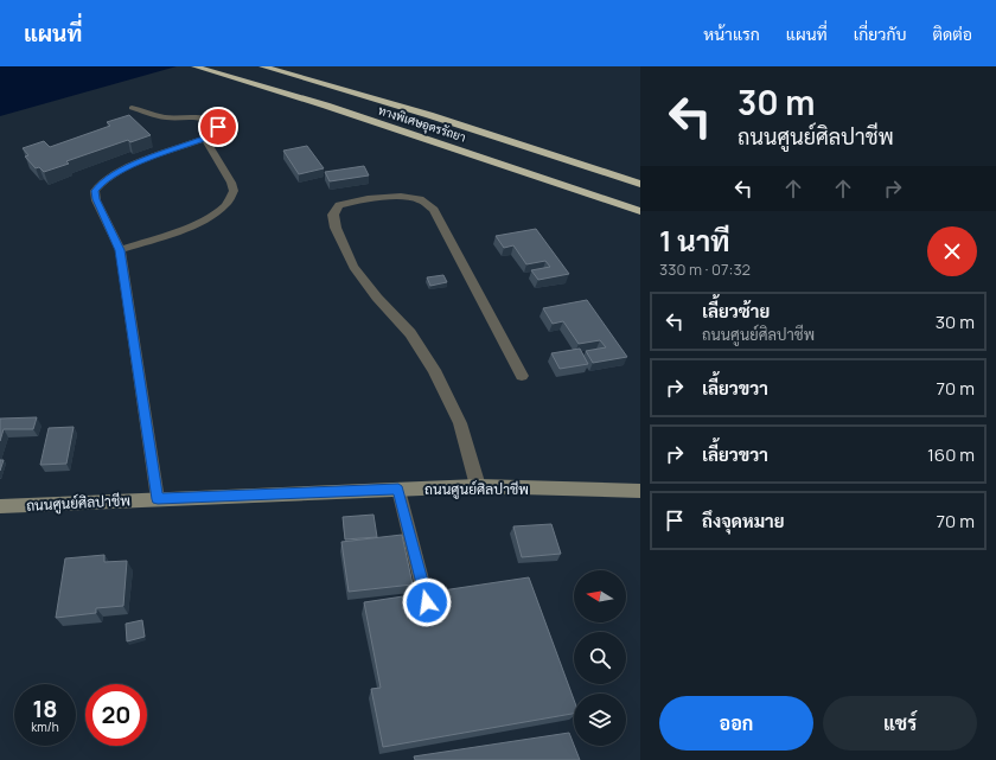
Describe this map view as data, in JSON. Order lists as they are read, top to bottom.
{
  "streets": {
    "highway": ["ทางพิเศษอุดรรัถยา"],
    "main road": ["ถนนศูนย์ศิลปาชีพ"]
  },
  "north": "left",
  "page": {
    "header": "แผนที่",
    "nav": [
      "หน้าแรก",
      "แผนที่",
      "เกี่ยวกับ",
      "ติดต่อ"
    ],
    "turn": ["30 m", "ถนนศูนย์ศิลปาชีพ"],
    "heading": ["1 นาที", "330 m · 07:32"],
    "list": [
      {
        "name": "เลี้ยวซ้าย",
        "note": "ถนนศูนย์ศิลปาชีพ",
        "value": "30 m"
      },
      {
        "name": "เลี้ยวขวา",
        "value": "70 m"
      },
      {
        "name": "เลี้ยวขวา",
        "value": "160 m"
      },
      {
        "name": "ถึงจุดหมาย",
        "value": "70 m"
      }
    ],
    "speed": "18 km/h",
    "limit": "20",
    "buttons": ["ออก", "แชร์"]
  }
}
